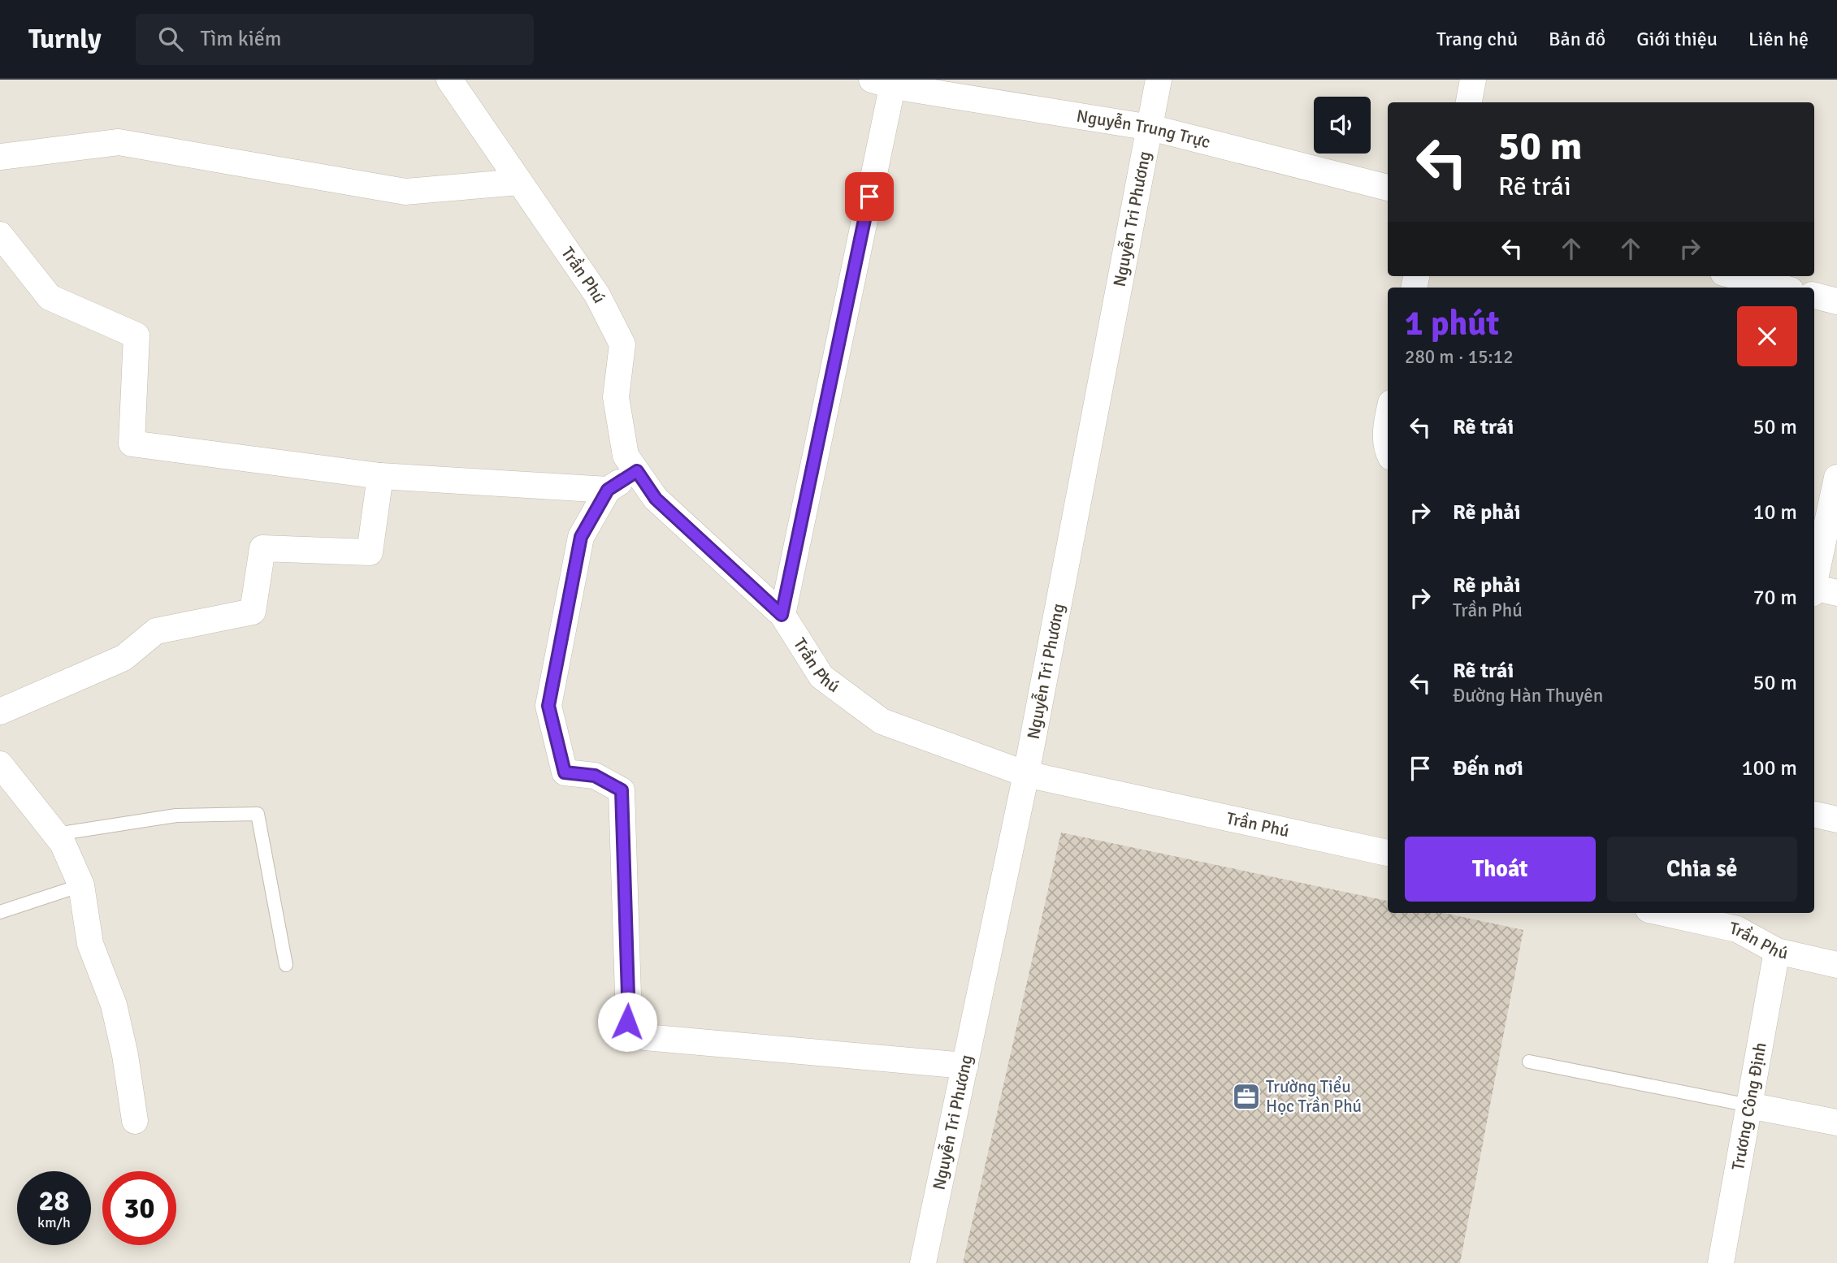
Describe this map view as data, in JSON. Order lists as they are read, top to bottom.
{
  "streets": {
    "street": [
      "Nguyễn Trung Trực",
      "Nguyễn Tri Phương",
      "Trần Phú",
      "Trương Công Định"
    ]
  },
  "crossings": [
    ["Nguyễn Trung Trực", "Nguyễn Tri Phương"],
    ["Nguyễn Tri Phương", "Trần Phú"],
    ["Trần Phú", "Trương Công Định"]
  ],
  "places": {
    "office": ["Trường Tiểu Học Trần Phú"]
  },
  "page": {
    "header": "Turnly",
    "search": "Tìm kiếm",
    "nav": [
      "Trang chủ",
      "Bản đồ",
      "Giới thiệu",
      "Liên hệ"
    ],
    "turn": ["50 m", "Rẽ trái"],
    "heading": ["1 phút", "280 m · 15:12"],
    "list": [
      {
        "name": "Rẽ trái",
        "value": "50 m"
      },
      {
        "name": "Rẽ phải",
        "value": "10 m"
      },
      {
        "name": "Rẽ phải",
        "note": "Trần Phú",
        "value": "70 m"
      },
      {
        "name": "Rẽ trái",
        "note": "Đường Hàn Thuyên",
        "value": "50 m"
      },
      {
        "name": "Đến nơi",
        "value": "100 m"
      }
    ],
    "buttons": ["Thoát", "Chia sẻ"],
    "speed": "28 km/h",
    "limit": "30"
  }
}
